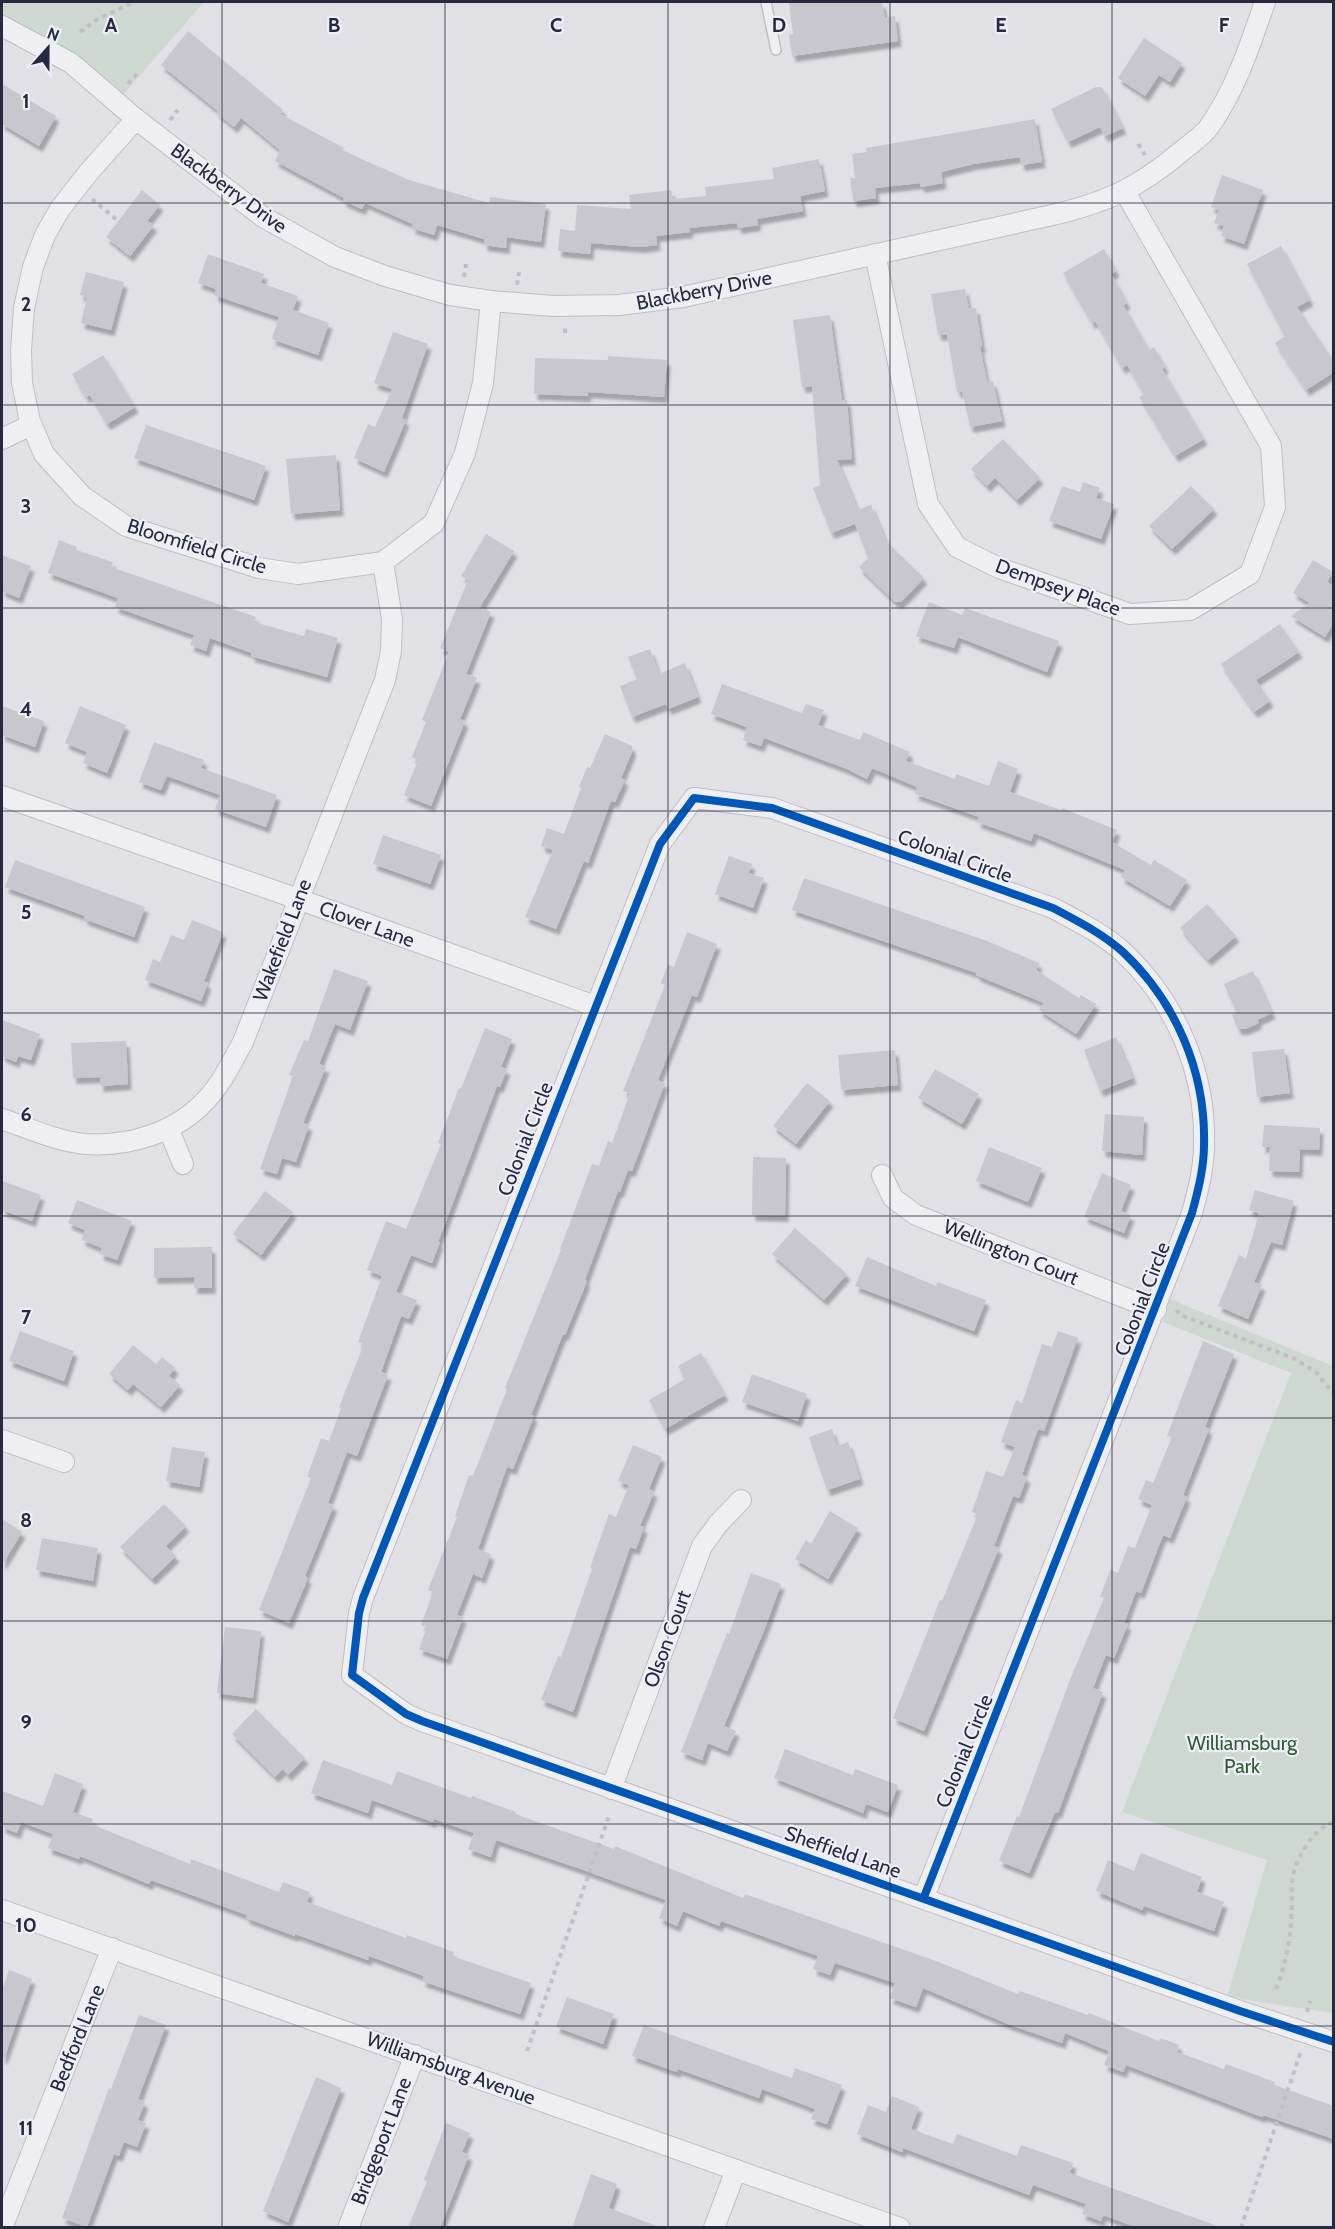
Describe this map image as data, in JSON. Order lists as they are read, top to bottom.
{
  "streets": {
    "street": [
      "Blackberry Drive",
      "Bloomfield Circle",
      "Dempsey Place",
      "Colonial Circle",
      "Clover Lane",
      "Wakefield Lane",
      "Wellington Court",
      "Olson Court",
      "Sheffield Lane",
      "Bedford Lane",
      "Williamsburg Avenue",
      "Bridgeport Lane"
    ]
  },
  "crossings": [
    ["Blackberry Drive", "Bloomfield Circle"],
    ["Blackberry Drive", "Dempsey Place"],
    ["Bloomfield Circle", "Wakefield Lane"],
    ["Colonial Circle", "Clover Lane"],
    ["Colonial Circle", "Wellington Court"],
    ["Colonial Circle", "Sheffield Lane"],
    ["Clover Lane", "Wakefield Lane"],
    ["Olson Court", "Sheffield Lane"],
    ["Bedford Lane", "Williamsburg Avenue"],
    ["Williamsburg Avenue", "Bridgeport Lane"]
  ],
  "parks": ["Williamsburg Park"],
  "north": "top",
  "grid": {
    "columns": [
      "A",
      "B",
      "C",
      "D",
      "E",
      "F"
    ],
    "rows": [
      "1",
      "2",
      "3",
      "4",
      "5",
      "6",
      "7",
      "8",
      "9",
      "10",
      "11"
    ]
  }
}
